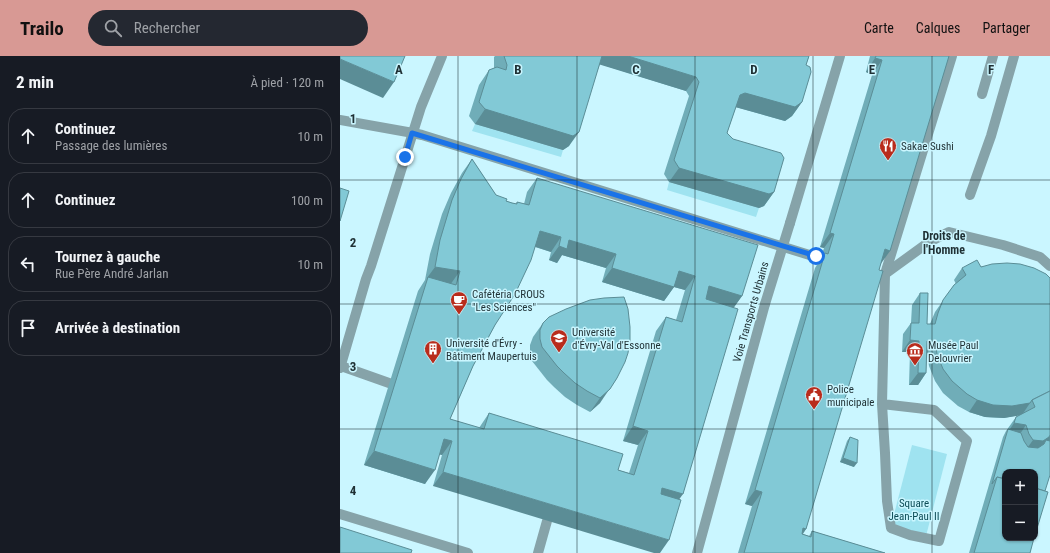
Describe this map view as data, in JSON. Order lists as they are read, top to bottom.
{
  "streets": {
    "street": ["Voie Transports Urbains"]
  },
  "districts": ["Droits de l'Homme"],
  "parks": ["Square Jean-Paul II"],
  "places": {
    "restaurant": ["Sakae Sushi"],
    "cafe": ["Cafétéria CROUS \"Les Sciences\""],
    "school or university": ["Université d'Évry-Val d'Essonne"],
    "building": ["Université d'Évry - Bâtiment Maupertuis"],
    "museum": ["Musée Paul Delouvrier"],
    "public building": ["Police municipale"]
  },
  "page": {
    "header": "Trailo",
    "search": "Rechercher",
    "nav": ["Carte", "Calques", "Partager"],
    "heading": ["2 min", "À pied · 120 m"],
    "list": [
      ["Continuez", "Passage des lumières", "10 m"],
      ["Continuez", "100 m"],
      ["Tournez à gauche", "Rue Père André Jarlan", "10 m"],
      "Arrivée à destination"
    ],
    "map_buttons": ["+", "−"]
  },
  "grid": {
    "columns": [
      "A",
      "B",
      "C",
      "D",
      "E",
      "F"
    ],
    "rows": [
      "1",
      "2",
      "3",
      "4"
    ]
  }
}
